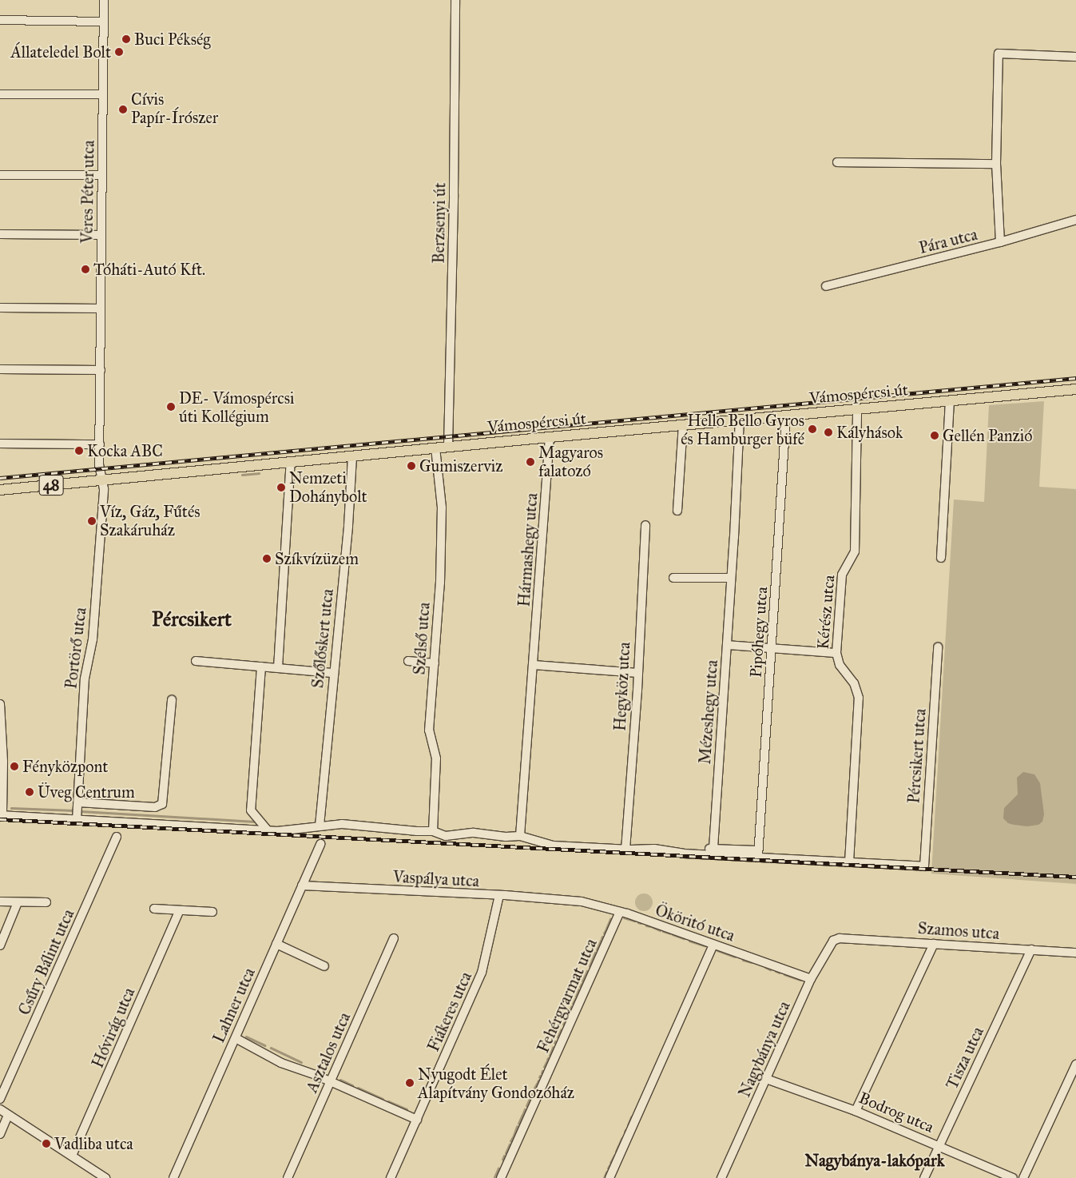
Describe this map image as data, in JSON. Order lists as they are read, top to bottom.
{
  "streets": {
    "main road": ["Vámospércsi út", "48"],
    "street": [
      "Veres Péter utca",
      "Berzsenyi út",
      "Pára utca",
      "Hármashegy utca",
      "Kérész utca",
      "Pipóhegy utca",
      "Szőlőskert utca",
      "Szélső utca",
      "Portörő utca",
      "Hegyköz utca",
      "Mézeshegy utca",
      "Pércsikert utca",
      "Vaspálya utca",
      "Ököritó utca",
      "Szamos utca",
      "Csűry Bálint utca",
      "Fehérgyarmat utca",
      "Lahner utca",
      "Fiákeres utca",
      "Hóvirág utca",
      "Nagybánya utca",
      "Asztalos utca",
      "Tisza utca",
      "Bodrog utca"
    ]
  },
  "crossings": [
    ["Veres Péter utca", "Vámospércsi út"],
    ["Veres Péter utca", "Portörő utca"],
    ["Berzsenyi út", "Vámospércsi út"],
    ["Vámospércsi út", "Hármashegy utca"],
    ["Vámospércsi út", "Kérész utca"],
    ["Vámospércsi út", "Pipóhegy utca"],
    ["Vámospércsi út", "Szőlőskert utca"],
    ["Vámospércsi út", "Szélső utca"],
    ["Vámospércsi út", "Portörő utca"],
    ["Vámospércsi út", "Mézeshegy utca"],
    ["Kérész utca", "Pércsikert utca"],
    ["Vaspálya utca", "Ököritó utca"],
    ["Vaspálya utca", "Lahner utca"],
    ["Vaspálya utca", "Fiákeres utca"],
    ["Ököritó utca", "Fehérgyarmat utca"],
    ["Ököritó utca", "Nagybánya utca"],
    ["Szamos utca", "Nagybánya utca"],
    ["Szamos utca", "Tisza utca"],
    ["Nagybánya utca", "Bodrog utca"],
    ["Tisza utca", "Bodrog utca"]
  ],
  "districts": ["Pércsikert", "Nagybánya-lakópark"],
  "places": [
    "Buci Pékség",
    "Állateledel Bolt",
    "Cívis Papír-Írószer",
    "Tóháti-Autó Kft.",
    "DE- Vámospércsi úti Kollégium",
    "Hello Bello Gyros és Hamburger büfé",
    "Kályhások",
    "Gellén Panzió",
    "Kocka ABC",
    "Magyaros falatozó",
    "Gumiszerviz",
    "Nemzeti Dohánybolt",
    "Víz, Gáz, Fűtés Szakáruház",
    "Szíkvízüzem",
    "Fényközpont",
    "Üveg Centrum",
    "Nyugodt Élet Alapítvány Gondozóház",
    "Vadliba utca"
  ]
}
